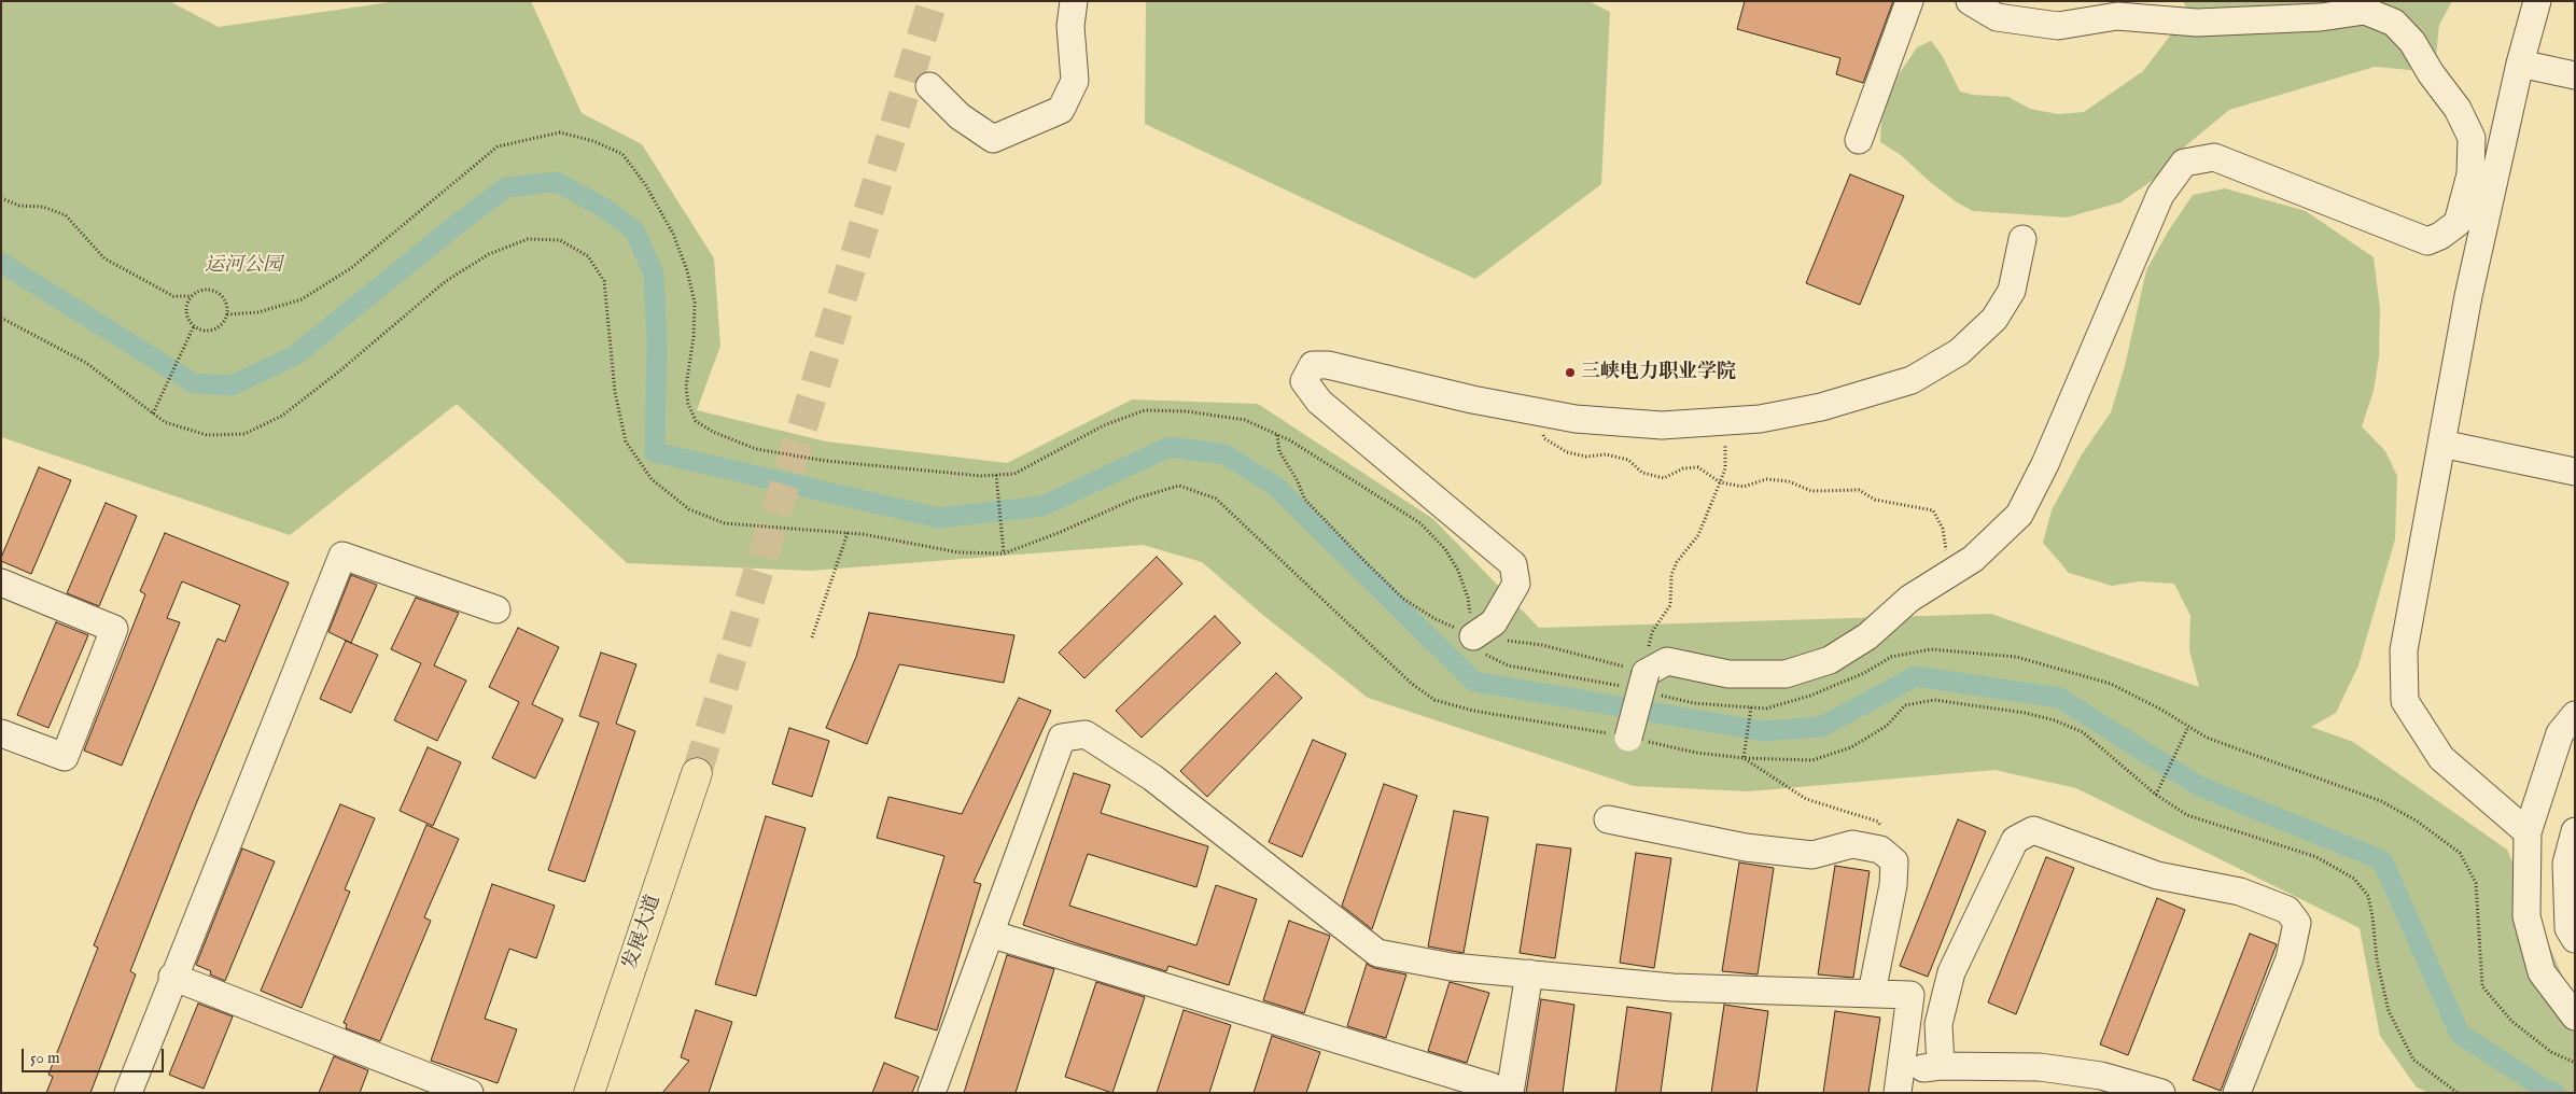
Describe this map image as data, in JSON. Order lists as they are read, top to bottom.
{
  "streets": {
    "main road": ["发展大道"]
  },
  "parks": ["运河公园"],
  "places": ["三峡电力职业学院"],
  "scale_bar": "50 m"
}
